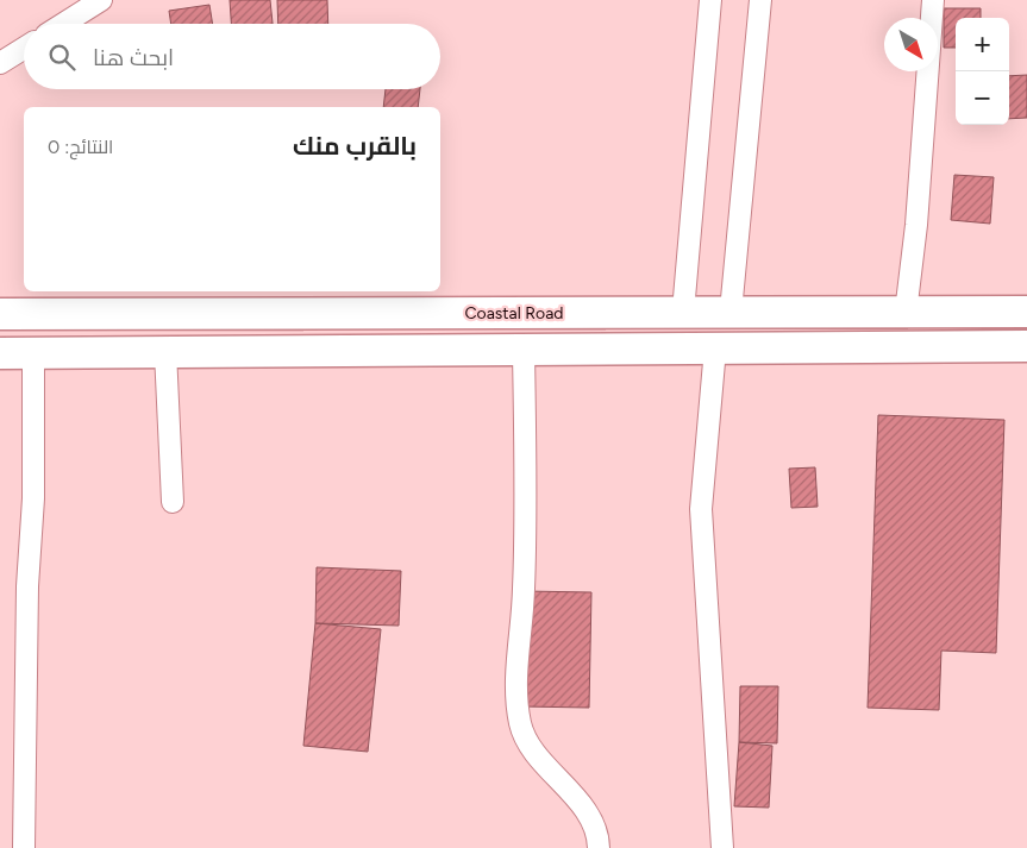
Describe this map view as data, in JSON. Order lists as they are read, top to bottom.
{
  "streets": {
    "highway": ["Coastal Road"]
  },
  "north": "bottom right",
  "page": {
    "map_buttons": ["+", "−"],
    "search": "ابحث هنا",
    "heading": ["بالقرب منك", "النتائج: 0"]
  }
}
